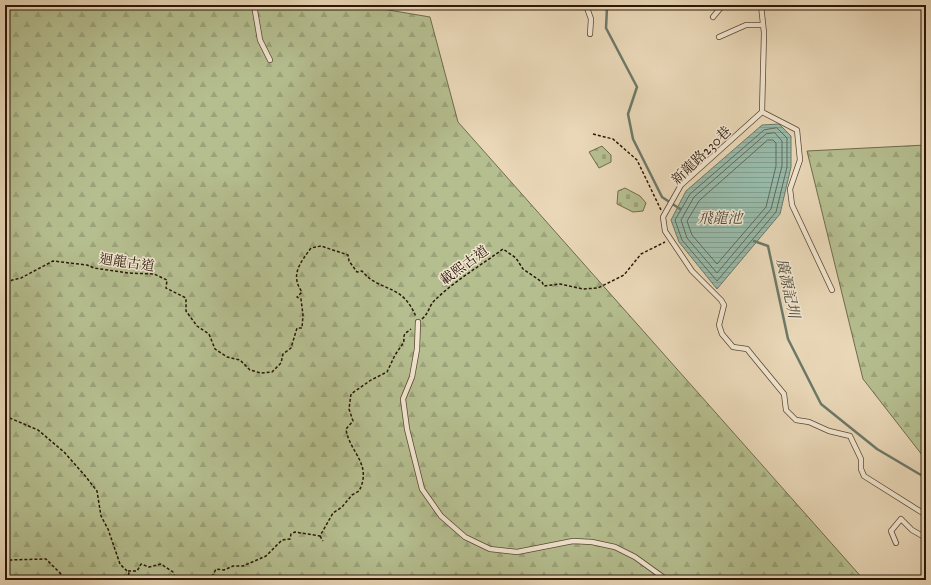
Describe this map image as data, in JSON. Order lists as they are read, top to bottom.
{
  "streets": {
    "lane": ["新龍路230巷"],
    "path": ["迴龍古道", "載熙古道"]
  },
  "crossings": [
    ["迴龍古道", "載熙古道"]
  ],
  "water": ["飛龍池", "廣源記圳"]
}
